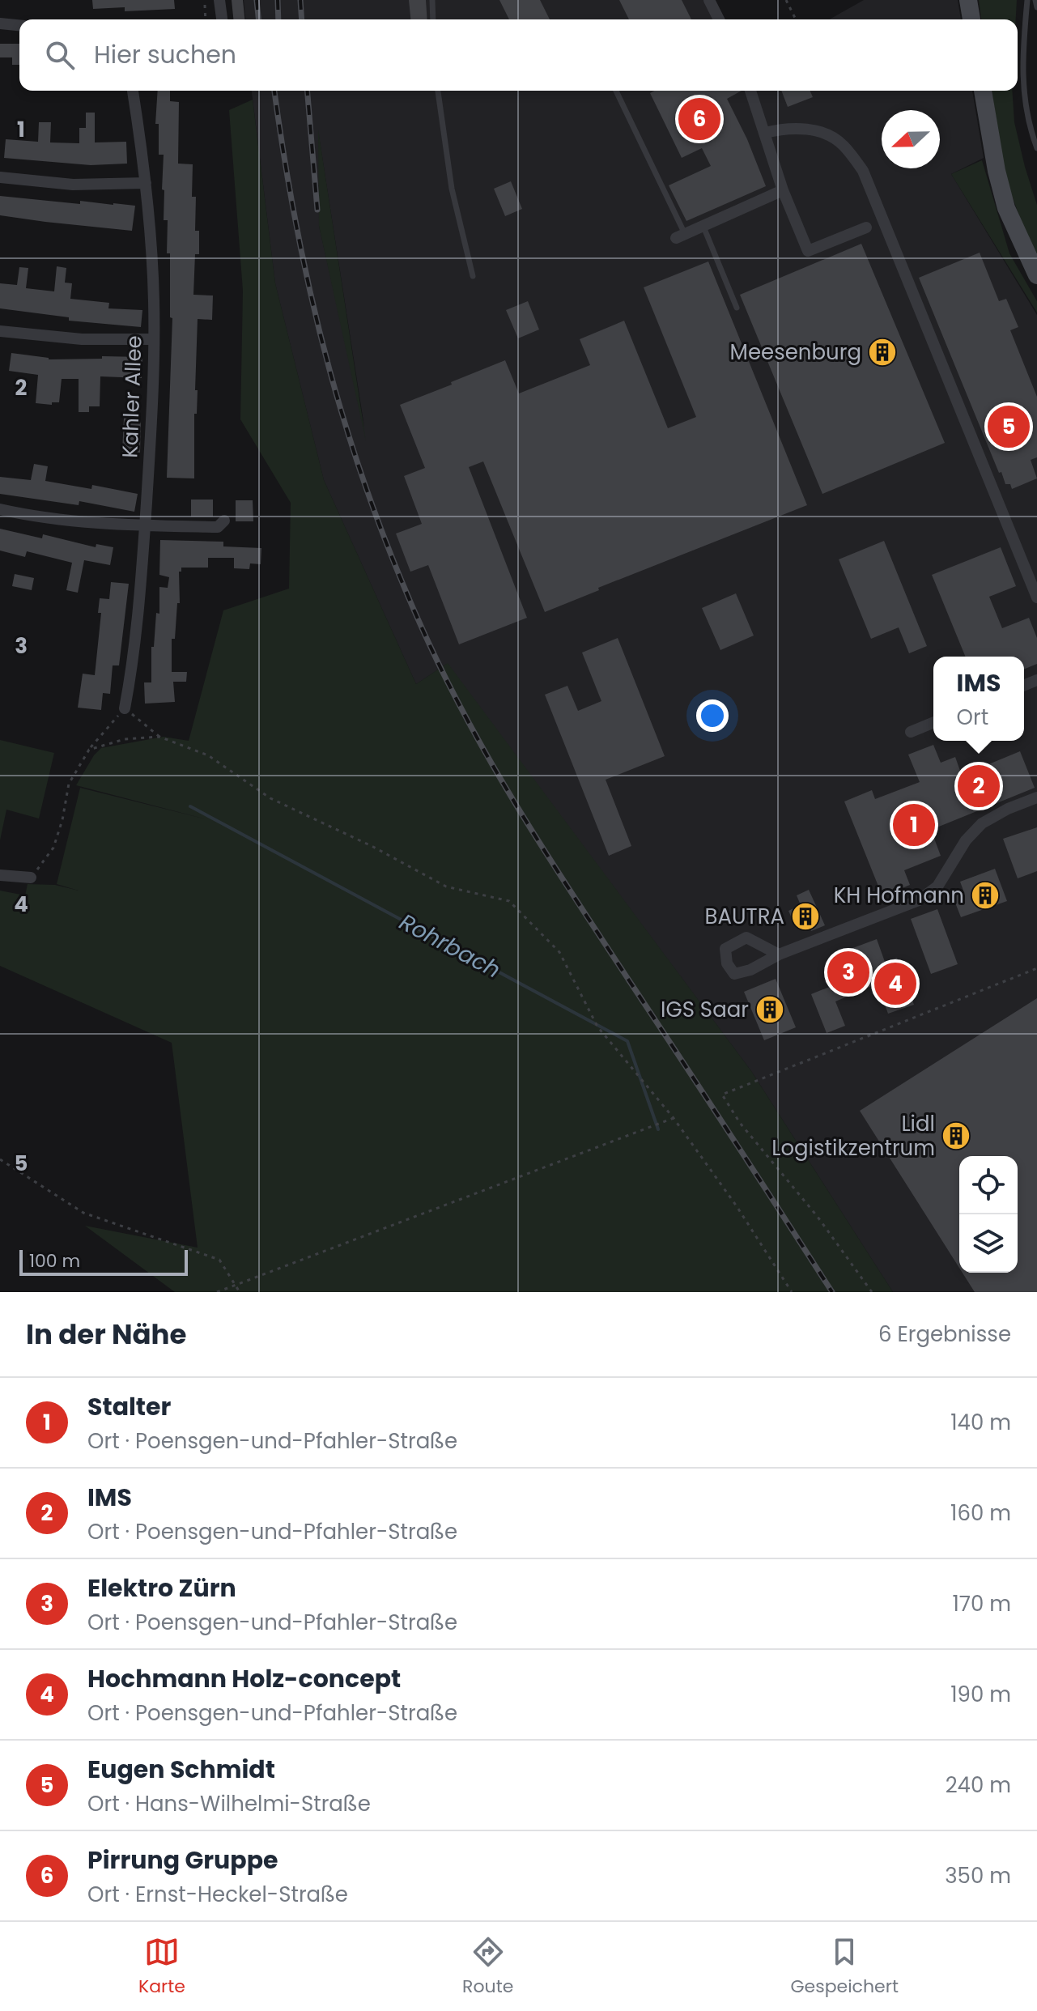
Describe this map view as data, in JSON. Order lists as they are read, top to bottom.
{
  "streets": {
    "street": ["Kahler Allee"]
  },
  "water": ["Rohrbach"],
  "places": {
    "building": [
      "Meesenburg",
      "KH Hofmann",
      "BAUTRA",
      "IGS Saar",
      "Lidl Logistikzentrum"
    ]
  },
  "scale_bar": "100 m",
  "north": "left",
  "page": {
    "search": "Hier suchen",
    "pins": [
      "6",
      "5",
      "2",
      "1",
      "3",
      "4"
    ],
    "popup": ["IMS", "Ort"],
    "scale": "100 m",
    "heading": ["In der Nähe", "6 Ergebnisse"],
    "list": [
      {
        "mark": "1",
        "name": "Stalter",
        "note": "Ort · Poensgen-und-Pfahler-Straße",
        "value": "140 m"
      },
      {
        "mark": "2",
        "name": "IMS",
        "note": "Ort · Poensgen-und-Pfahler-Straße",
        "value": "160 m"
      },
      {
        "mark": "3",
        "name": "Elektro Zürn",
        "note": "Ort · Poensgen-und-Pfahler-Straße",
        "value": "170 m"
      },
      {
        "mark": "4",
        "name": "Hochmann Holz-concept",
        "note": "Ort · Poensgen-und-Pfahler-Straße",
        "value": "190 m"
      },
      {
        "mark": "5",
        "name": "Eugen Schmidt",
        "note": "Ort · Hans-Wilhelmi-Straße",
        "value": "240 m"
      },
      {
        "mark": "6",
        "name": "Pirrung Gruppe",
        "note": "Ort · Ernst-Heckel-Straße",
        "value": "350 m"
      }
    ],
    "nav": ["Karte", "Route", "Gespeichert"]
  },
  "grid": {
    "rows": [
      "1",
      "2",
      "3",
      "4",
      "5"
    ]
  }
}
